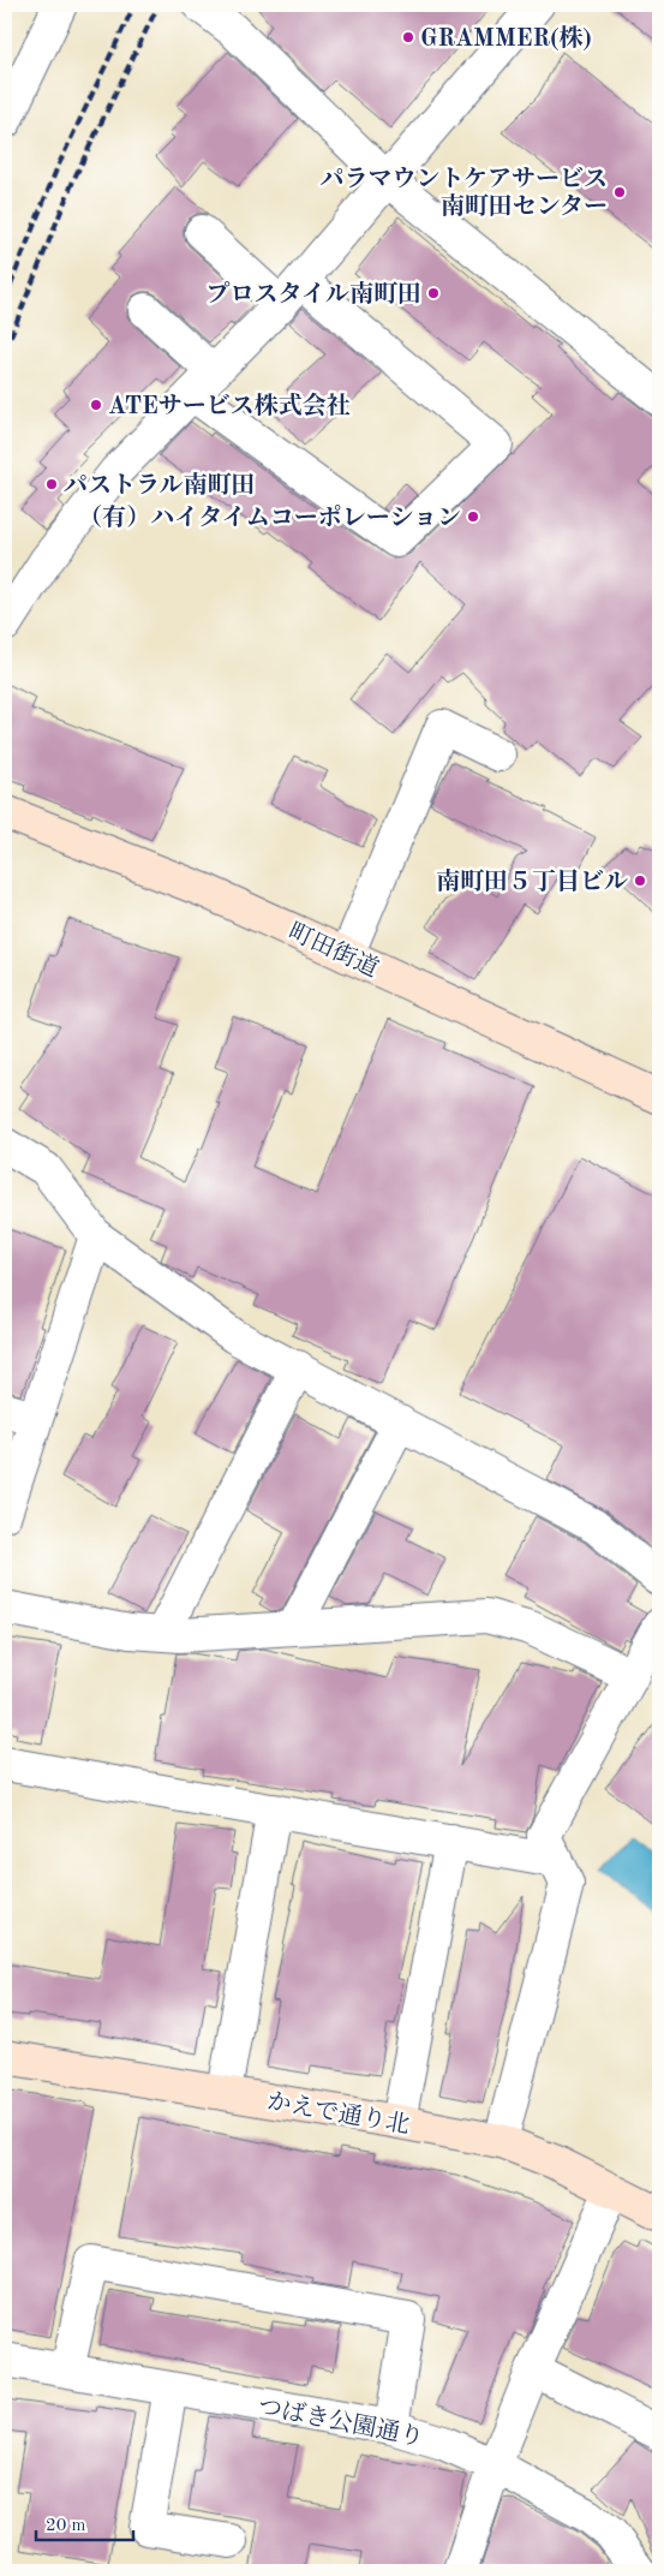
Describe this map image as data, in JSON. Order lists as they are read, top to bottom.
{
  "streets": {
    "main road": ["町田街道", "かえで通り北"],
    "street": ["つばき公園通り"]
  },
  "places": [
    "GRAMMER(株)",
    "パラマウントケアサービス 南町田センター",
    "プロスタイル南町田",
    "ATEサービス株式会社",
    "パストラル南町田",
    "（有）ハイタイムコーポレーション",
    "南町田５丁目ビル"
  ],
  "scale_bar": "20 m"
}
